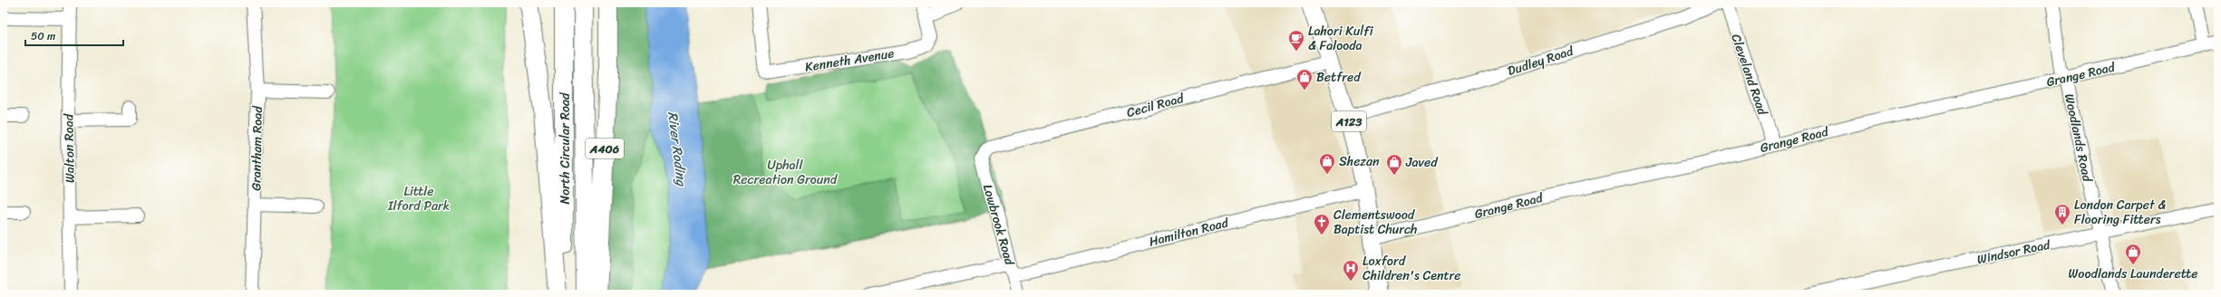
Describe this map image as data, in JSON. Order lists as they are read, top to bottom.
{
  "streets": {
    "highway": ["North Circular Road", "A406"],
    "main road": ["A123"],
    "street": [
      "Kenneth Avenue",
      "Dudley Road",
      "Cleveland Road",
      "Grange Road",
      "Cecil Road",
      "Woodlands Road",
      "Walton Road",
      "Grantham Road",
      "Lowbrook Road",
      "Hamilton Road",
      "Windsor Road"
    ]
  },
  "crossings": [
    ["Dudley Road", "Cleveland Road"],
    ["Dudley Road", "A123"],
    ["Cleveland Road", "Grange Road"],
    ["Grange Road", "A123"],
    ["Grange Road", "Woodlands Road"],
    ["Cecil Road", "A123"],
    ["Cecil Road", "Lowbrook Road"],
    ["A123", "Hamilton Road"],
    ["Woodlands Road", "Windsor Road"],
    ["Lowbrook Road", "Hamilton Road"]
  ],
  "water": ["River Roding"],
  "parks": ["Uphall Recreation Ground", "Little Ilford Park"],
  "places": {
    "cafe": ["Lahori Kulfi & Falooda"],
    "shop": [
      "Betfred",
      "Shezan",
      "Javed",
      "Woodlands Launderette"
    ],
    "building": ["London Carpet & Flooring Fitters"],
    "church": ["Clementswood Baptist Church"],
    "hospital": ["Loxford Children's Centre"]
  },
  "scale_bar": "50 m"
}
